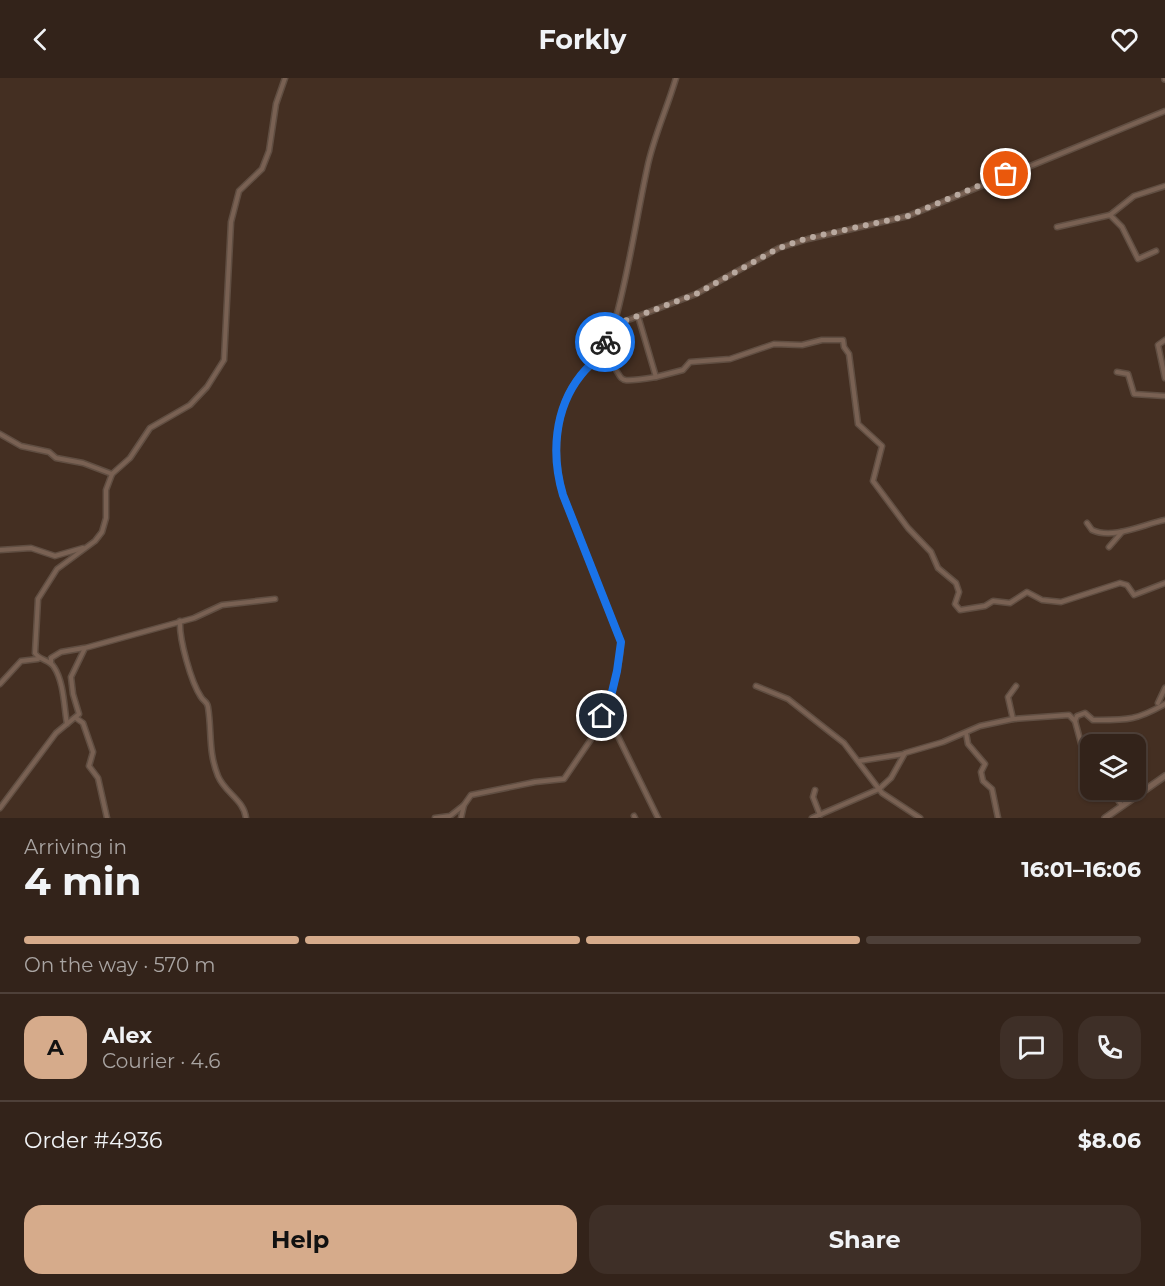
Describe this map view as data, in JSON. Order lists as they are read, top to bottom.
{
  "page": {
    "header": "Forkly",
    "heading": ["4 min", "Arriving in", "16:01–16:06"],
    "panel": [
      "Alex",
      "Courier · 4.6",
      "Order #4936",
      "$8.06"
    ],
    "bar": "On the way · 570 m",
    "round": "A",
    "buttons": ["Help", "Share"]
  }
}
